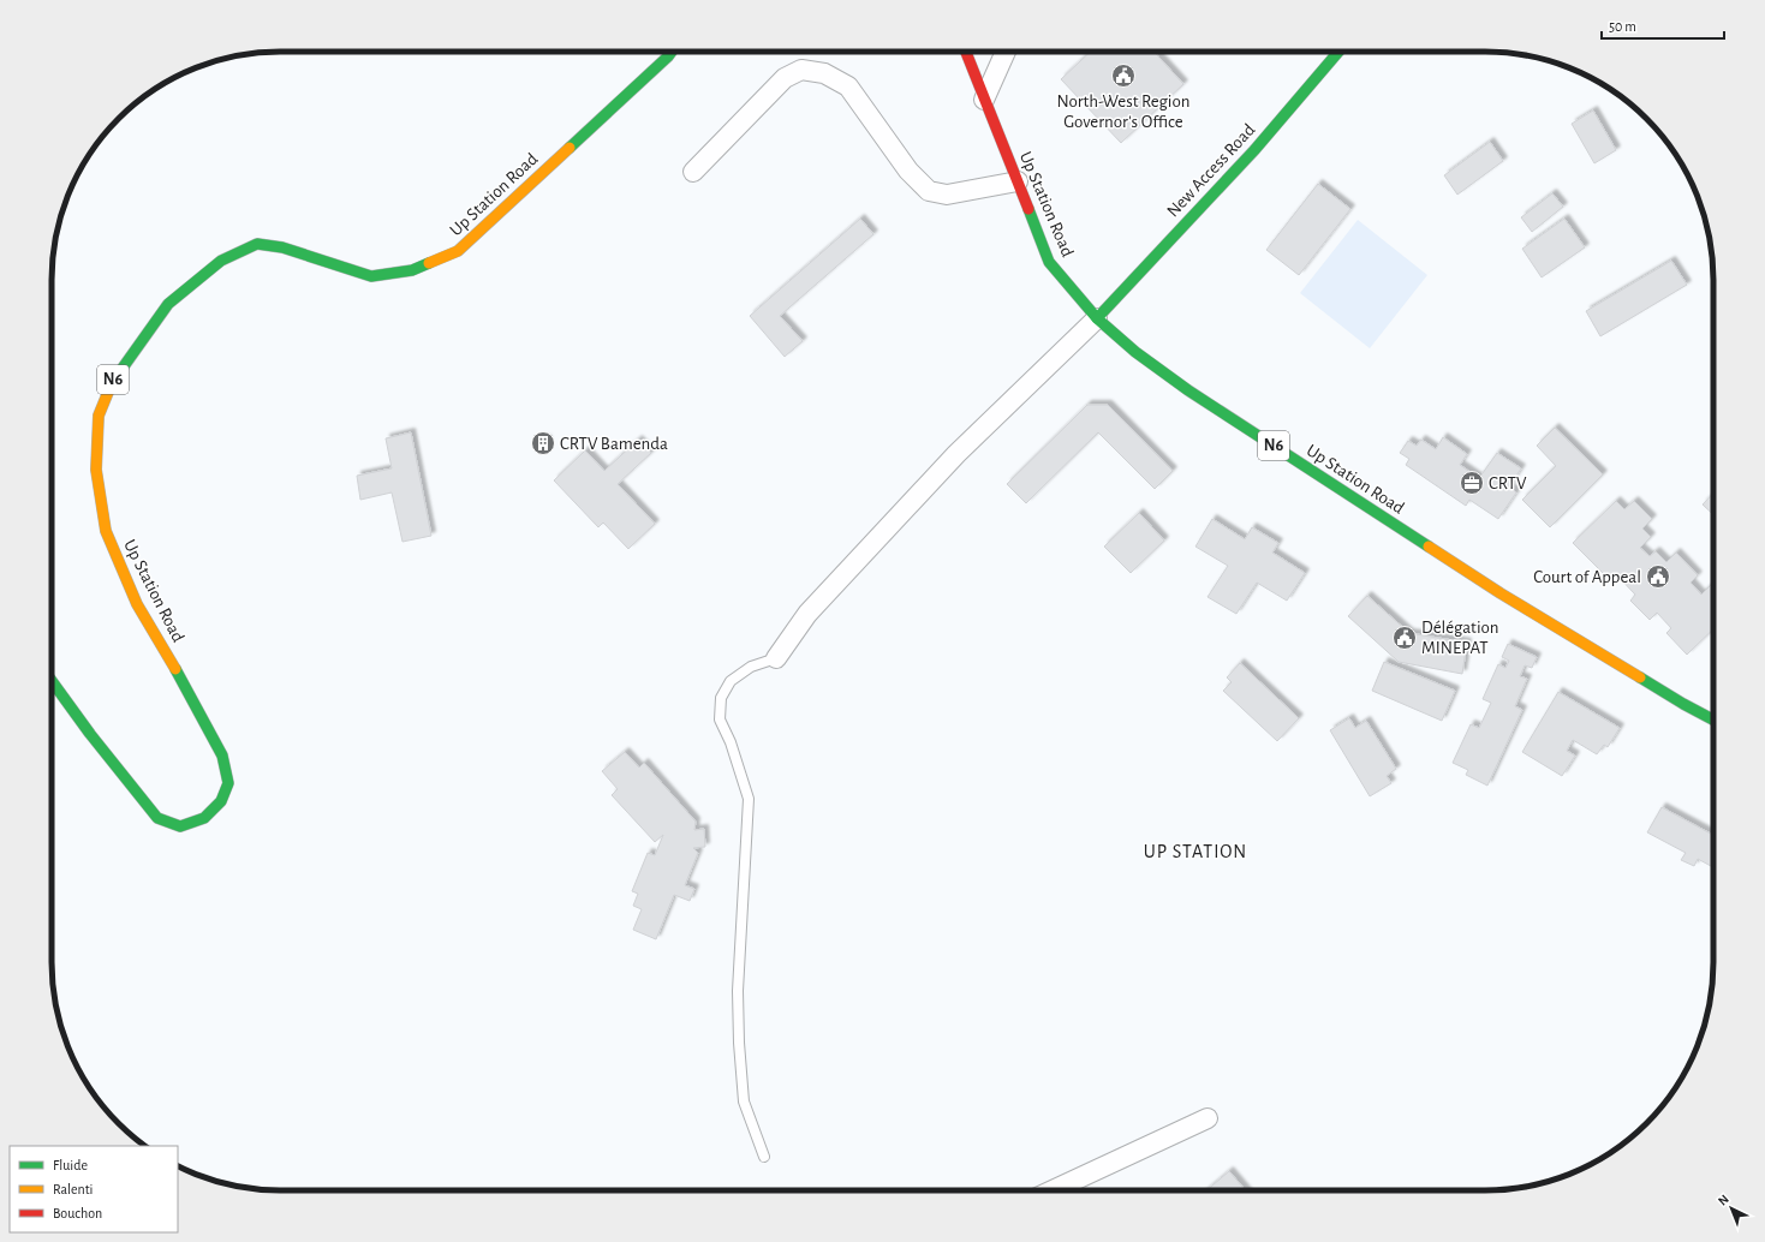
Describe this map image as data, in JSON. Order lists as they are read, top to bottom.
{
  "streets": {
    "main road": ["New Access Road", "Up Station Road", "N6"]
  },
  "crossings": [
    ["New Access Road", "Up Station Road"]
  ],
  "districts": ["UP STATION"],
  "places": {
    "public building": ["North-West Region Governor's Office", "Court of Appeal", "Délégation MINEPAT"],
    "building": ["CRTV Bamenda"],
    "office": ["CRTV"]
  },
  "legend": ["Fluide", "Ralenti", "Bouchon"],
  "scale_bar": "50 m",
  "north": "top left"
}
